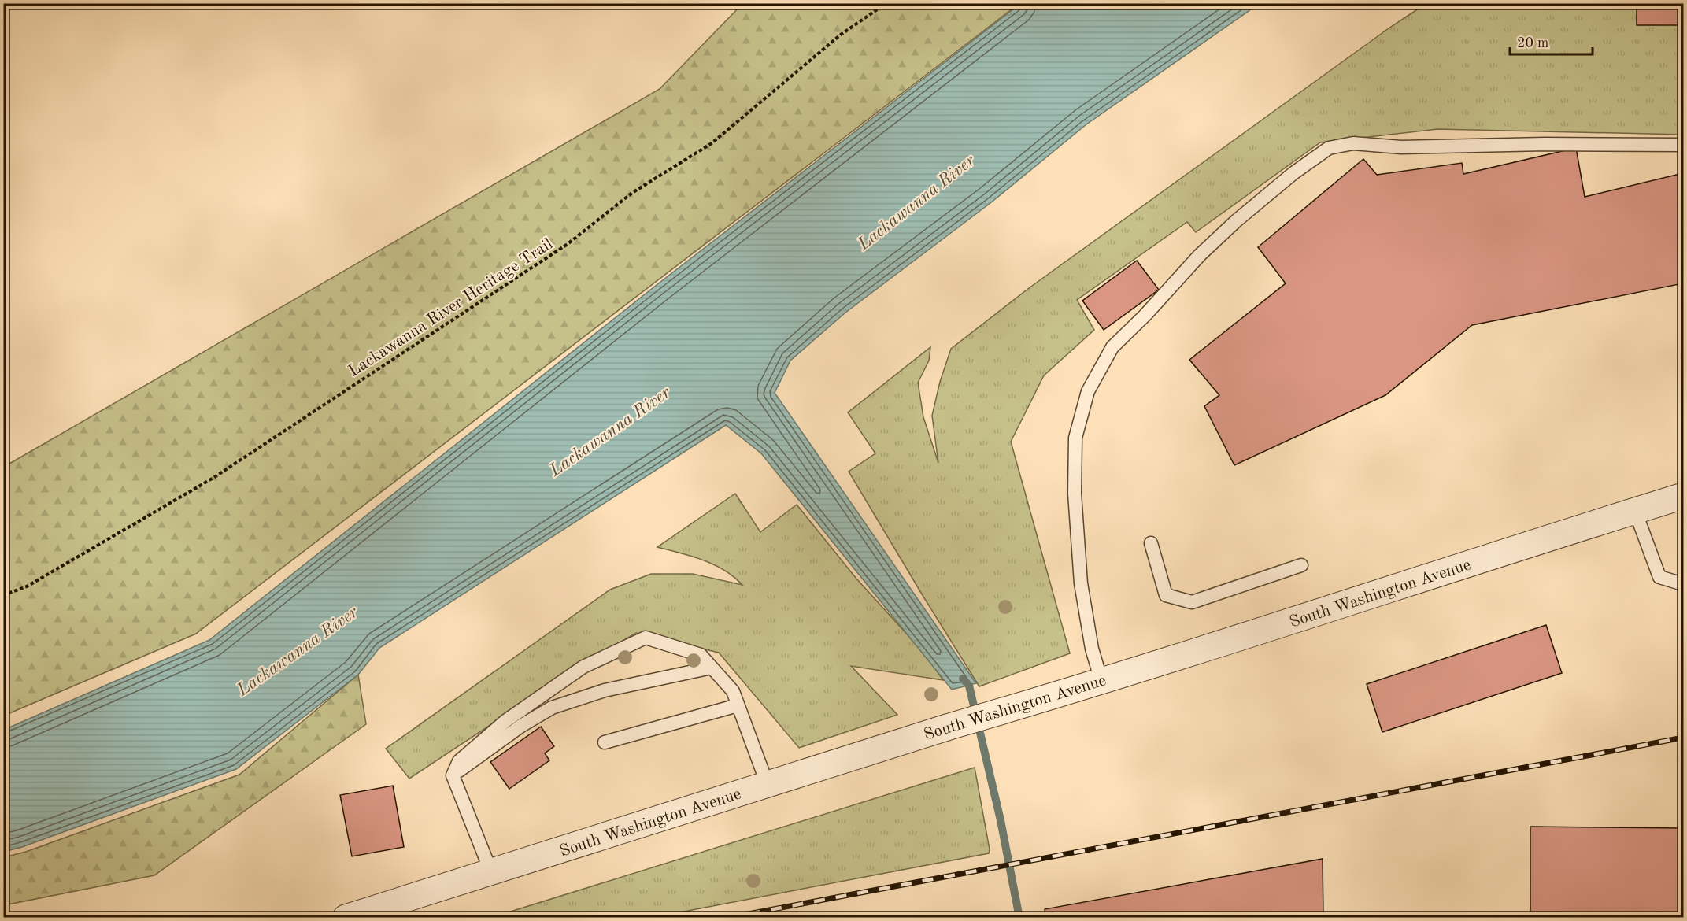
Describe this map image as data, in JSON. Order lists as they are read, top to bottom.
{
  "streets": {
    "street": ["South Washington Avenue"],
    "path": ["Lackawanna River Heritage Trail"]
  },
  "water": ["Lackawanna River"],
  "scale_bar": "20 m"
}
